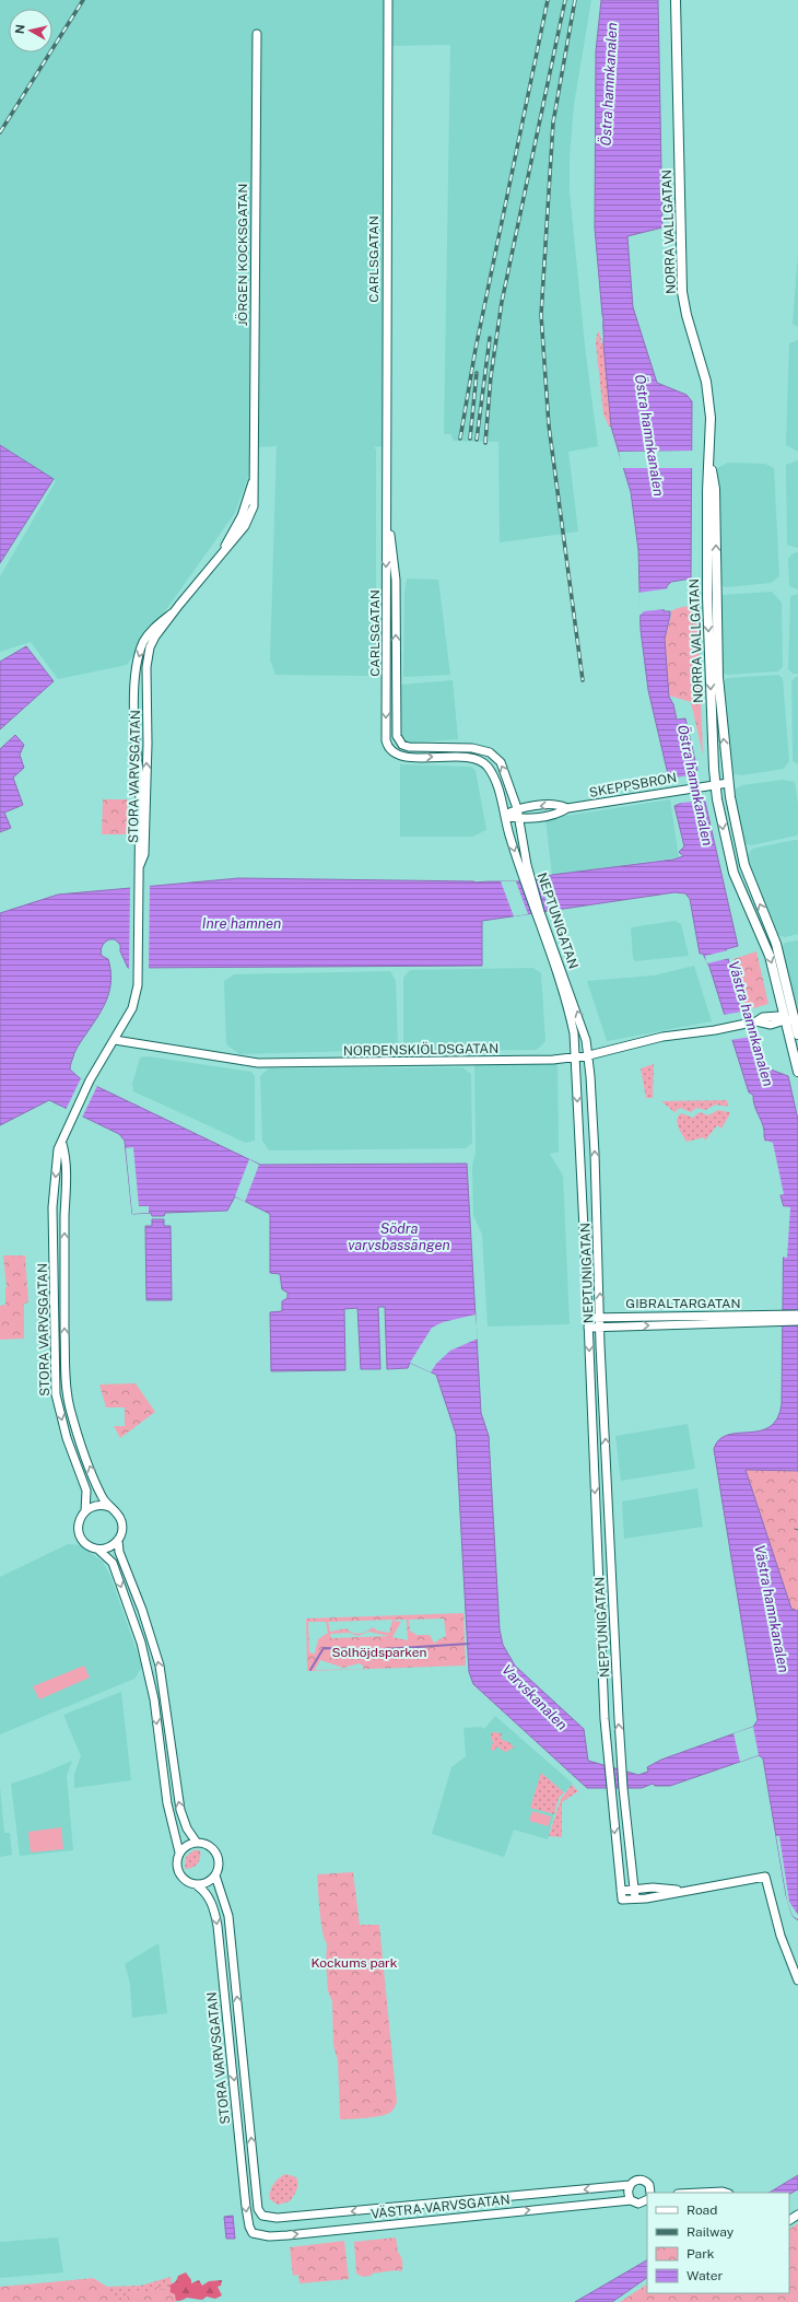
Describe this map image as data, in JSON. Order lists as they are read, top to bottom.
{
  "streets": {
    "main road": ["NORRA VALLGATAN"],
    "street": [
      "JÖRGEN KOCKSGATAN",
      "CARLSGATAN",
      "STORA VARVSGATAN",
      "SKEPPSBRON",
      "NEPTUNIGATAN",
      "NORDENSKIÖLDSGATAN",
      "GIBRALTARGATAN",
      "VÄSTRA VARVSGATAN"
    ]
  },
  "crossings": [
    ["NORRA VALLGATAN", "SKEPPSBRON"],
    ["NORRA VALLGATAN", "NORDENSKIÖLDSGATAN"],
    ["CARLSGATAN", "NEPTUNIGATAN"],
    ["STORA VARVSGATAN", "NORDENSKIÖLDSGATAN"],
    ["STORA VARVSGATAN", "VÄSTRA VARVSGATAN"],
    ["SKEPPSBRON", "NEPTUNIGATAN"],
    ["NEPTUNIGATAN", "NORDENSKIÖLDSGATAN"],
    ["NEPTUNIGATAN", "GIBRALTARGATAN"]
  ],
  "water": [
    "Östra hamnkanalen",
    "Inre hamnen",
    "Västra hamnkanalen",
    "Södra varvsbassängen",
    "Varvskanalen"
  ],
  "parks": ["Solhöjdsparken", "Kockums park"],
  "legend": [
    "Road",
    "Railway",
    "Park",
    "Water"
  ],
  "north": "left"
}
